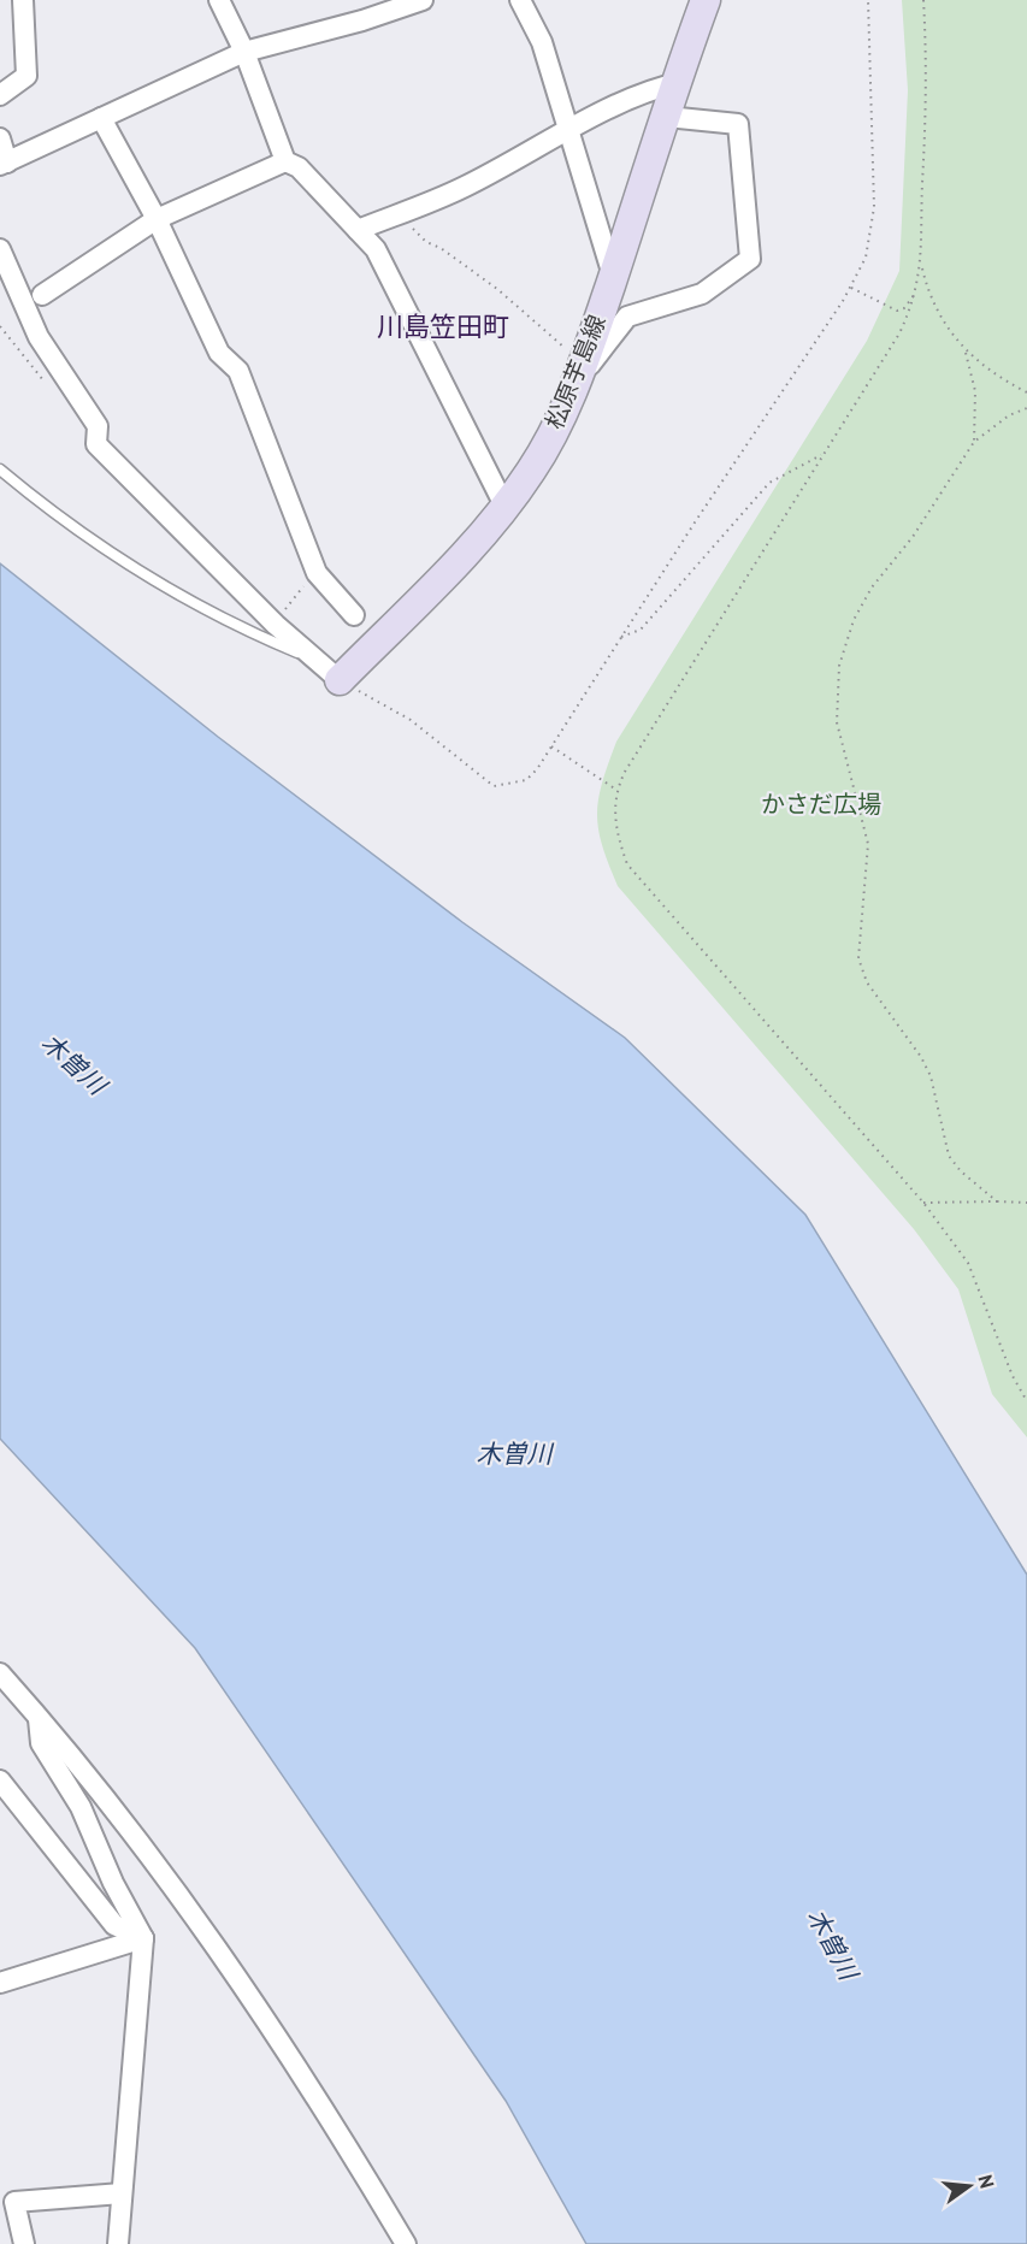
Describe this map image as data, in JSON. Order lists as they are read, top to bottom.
{
  "streets": {
    "main road": ["松原芋島線"]
  },
  "districts": ["川島笠田町"],
  "water": ["木曽川"],
  "parks": ["かさだ広場"],
  "north": "right"
}
